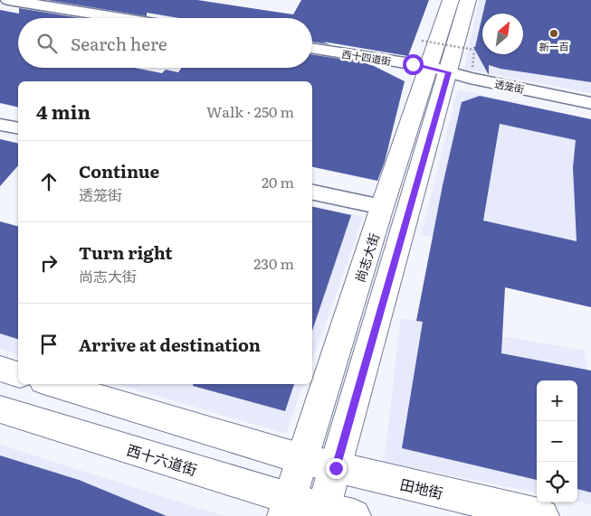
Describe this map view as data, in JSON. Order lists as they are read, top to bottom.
{
  "streets": {
    "main road": ["尚志大街", "西十六道街", "田地街"],
    "street": ["西十四道街", "透笼街"]
  },
  "crossings": [
    ["西十四道街", "透笼街"],
    ["西十四道街", "尚志大街"],
    ["透笼街", "尚志大街"],
    ["尚志大街", "西十六道街"],
    ["尚志大街", "田地街"]
  ],
  "places": ["新一百"],
  "north": "top right",
  "page": {
    "search": "Search here",
    "heading": ["4 min", "Walk · 250 m"],
    "list": [
      ["Continue", "透笼街", "20 m"],
      ["Turn right", "尚志大街", "230 m"],
      "Arrive at destination"
    ],
    "map_buttons": ["+", "−"]
  }
}
